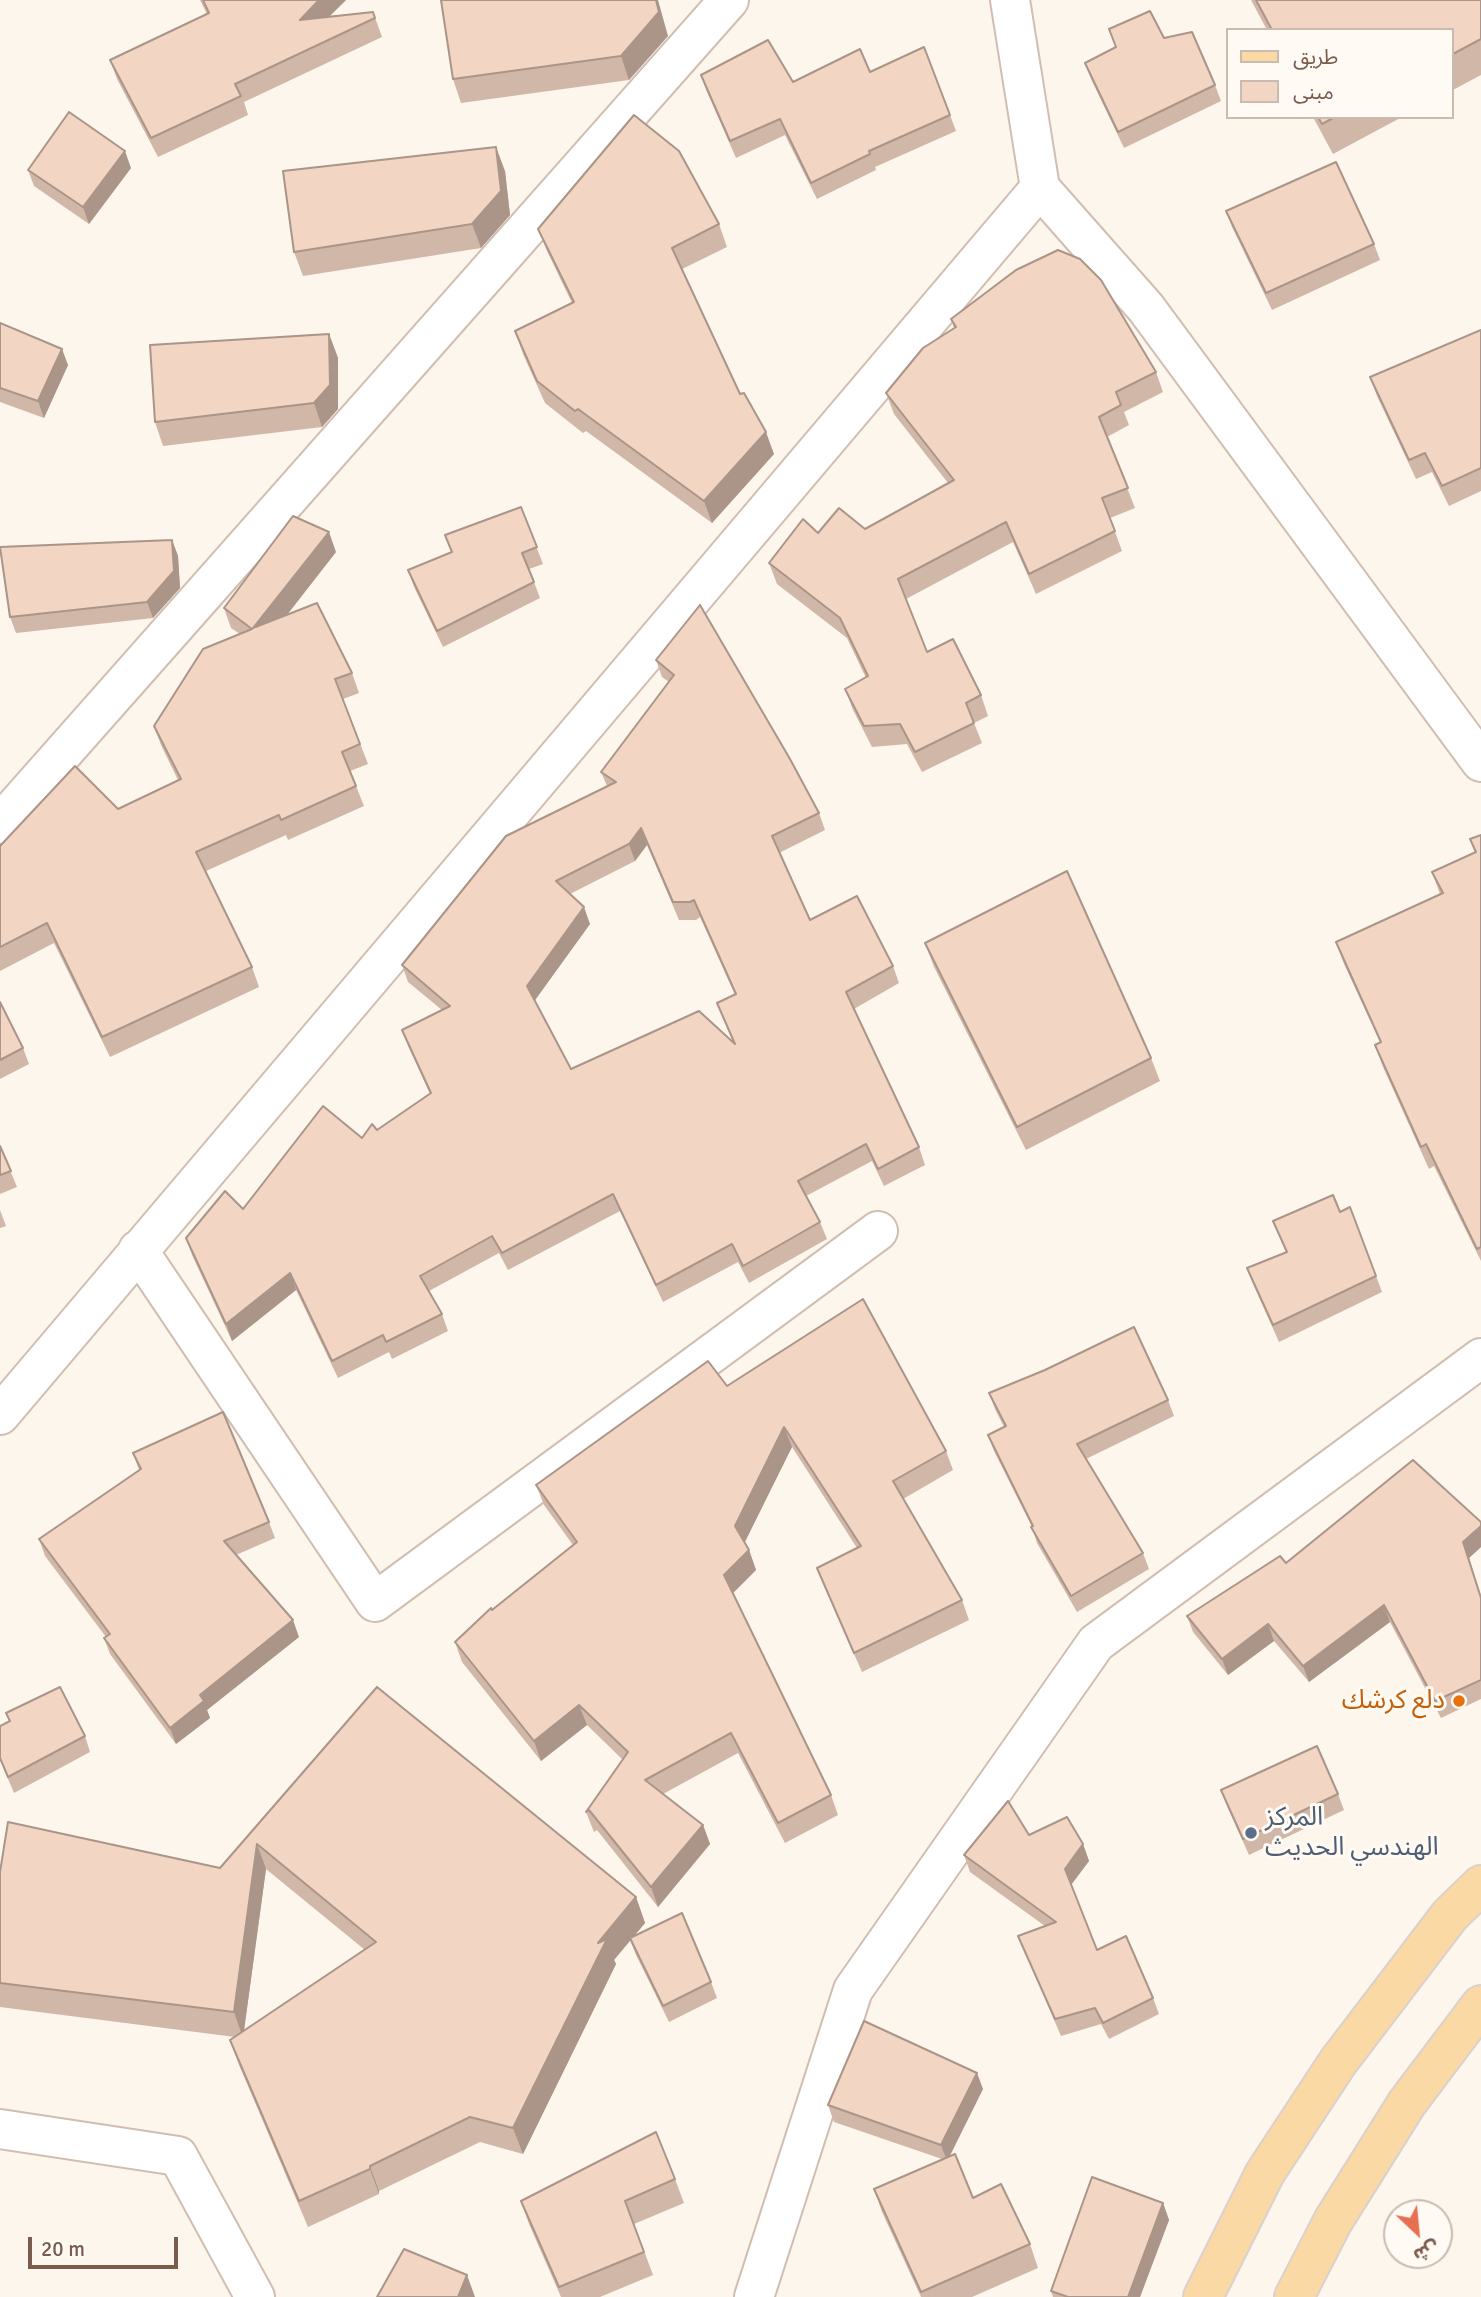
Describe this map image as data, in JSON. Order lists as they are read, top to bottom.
{
  "places": ["دلع كرشك", "المركز الهندسي الحديث"],
  "legend": ["طريق", "مبنى"],
  "scale_bar": "20 m",
  "north": "bottom right"
}
